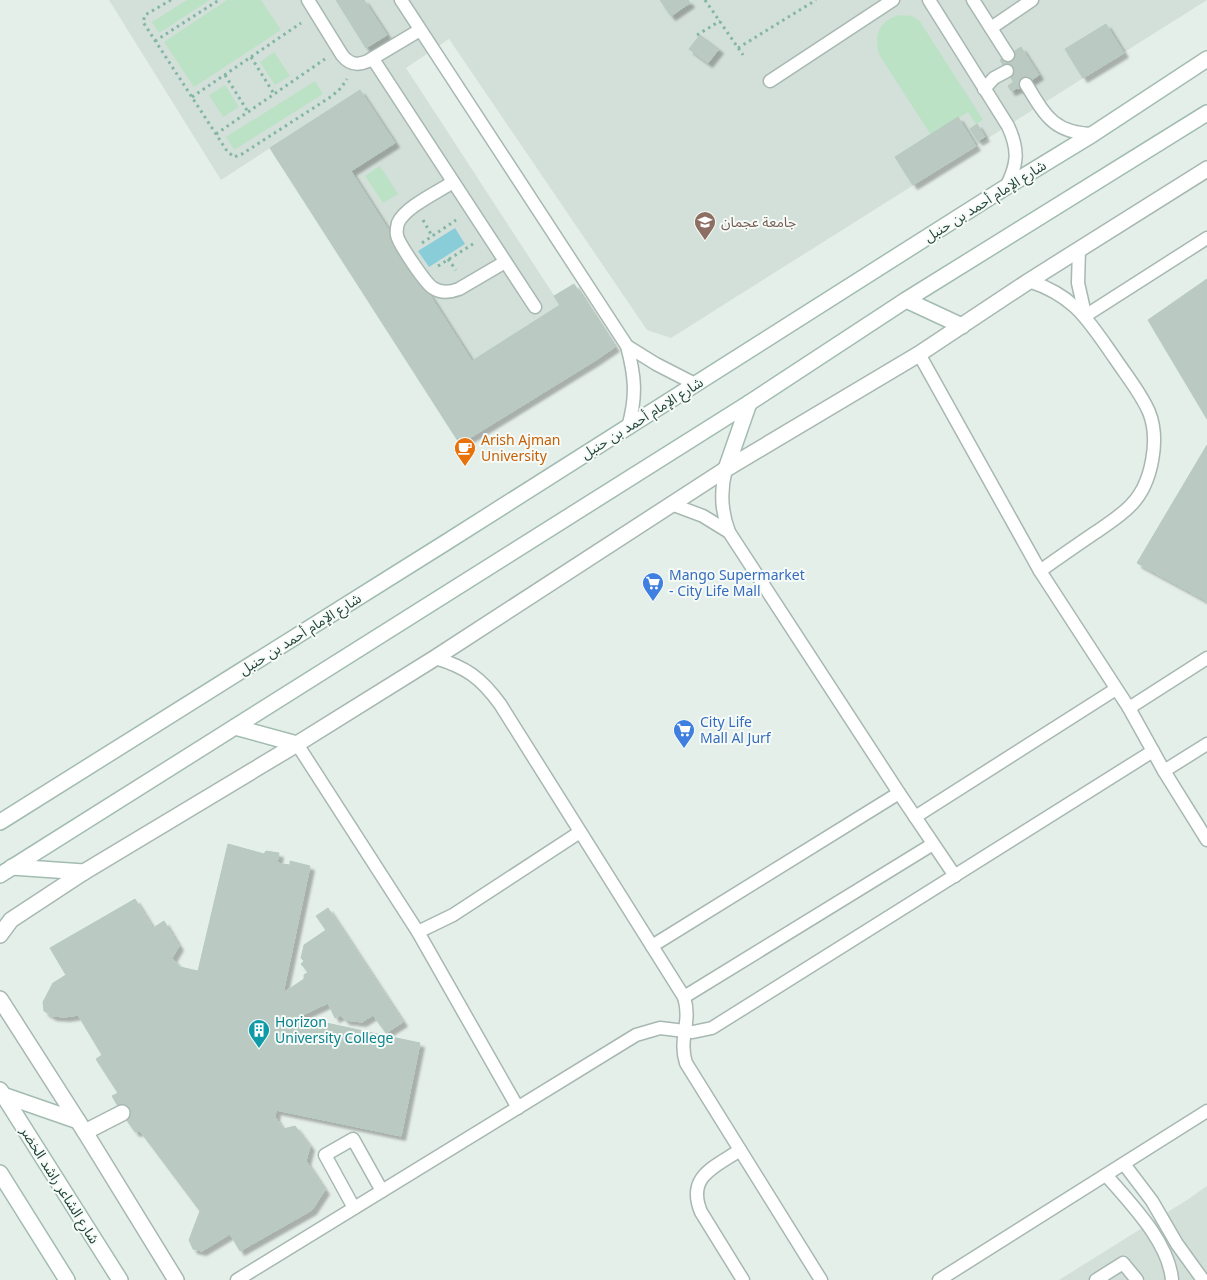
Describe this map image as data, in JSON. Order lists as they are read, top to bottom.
{
  "streets": {
    "street": ["شارع الإمام أحمد بن حنبل", "شارع الشاعر راشد الخضر"]
  },
  "places": {
    "school or university": ["جامعة عجمان"],
    "cafe": ["Arish Ajman University"],
    "supermarket": ["Mango Supermarket - City Life Mall", "City Life Mall Al Jurf"],
    "building": ["Horizon University College"]
  }
}
